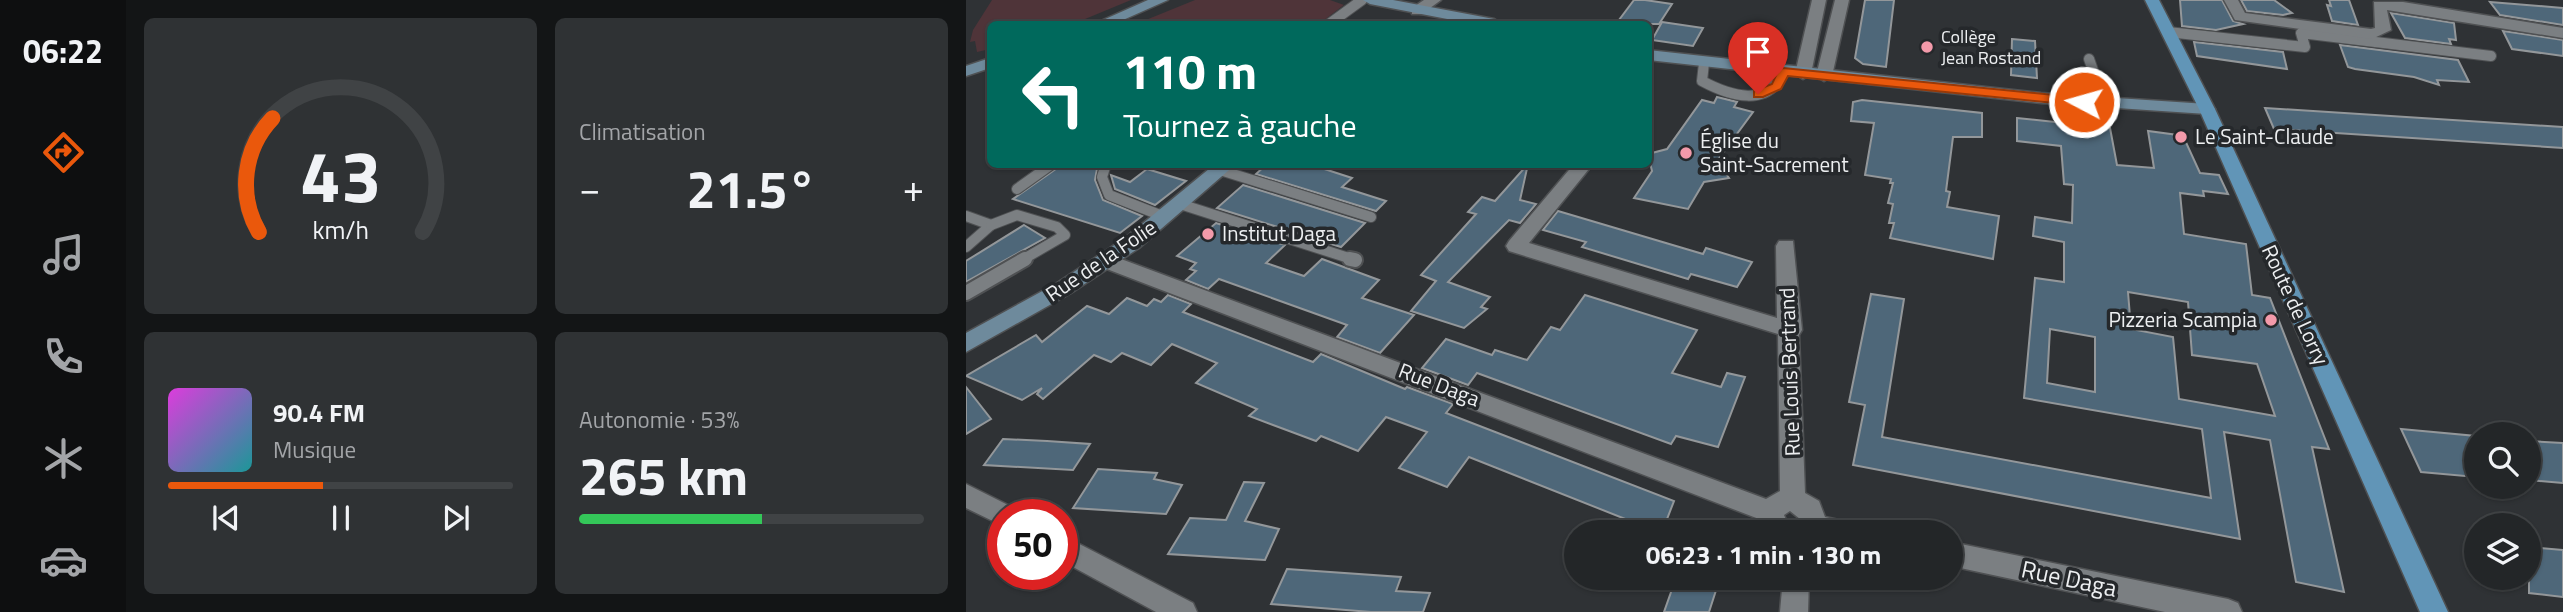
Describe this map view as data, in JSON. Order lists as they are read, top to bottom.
{
  "streets": {
    "main road": ["Rue de la Folie", "Route de Lorry"],
    "street": ["Rue Louis Bertrand", "Rue Daga"]
  },
  "crossings": [
    ["Rue de la Folie", "Rue Daga"]
  ],
  "places": [
    "Collège Jean Rostand",
    "Le Saint-Claude",
    "Église du Saint-Sacrement",
    "Institut Daga",
    "Pizzeria Scampia"
  ],
  "page": {
    "tabs": "06:22",
    "tile": [
      "Climatisation",
      ["Autonomie · 53%", "265 km"]
    ],
    "turn": ["110 m", "Tournez à gauche"],
    "heat": ["−", "21.5°", "+"],
    "song": ["90.4 FM", "Musique"],
    "limit": "50",
    "trip": "06:23 · 1 min · 130 m",
    "gauge": ["43", "km/h"]
  }
}
